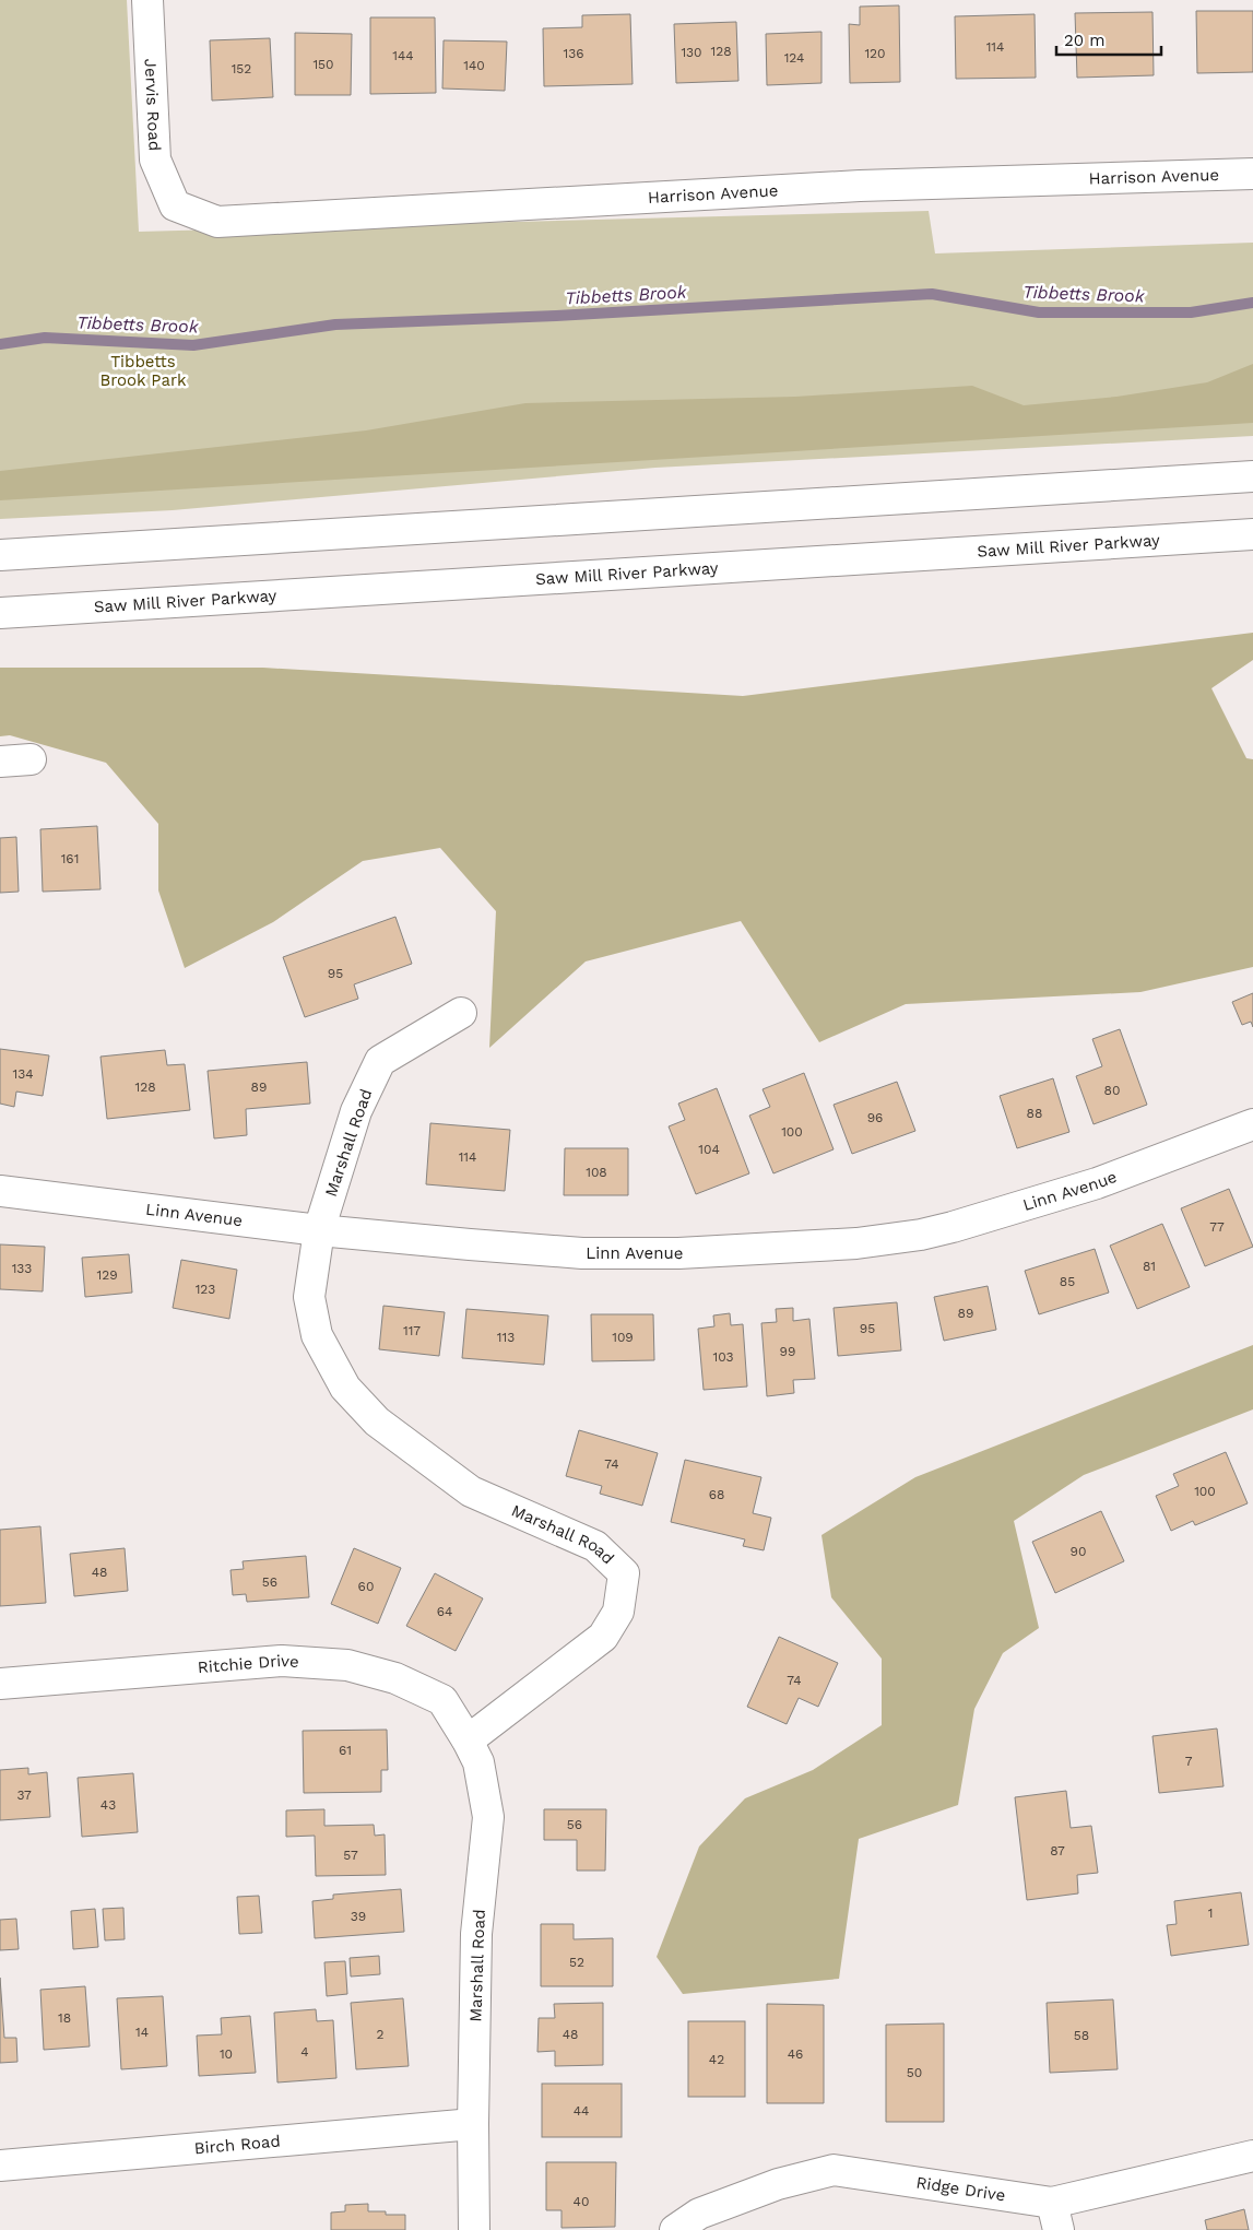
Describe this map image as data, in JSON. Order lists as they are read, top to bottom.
{
  "streets": {
    "main road": [
      "Jervis Road",
      "Harrison Avenue",
      "Saw Mill River Parkway",
      "Marshall Road",
      "Linn Avenue",
      "Ritchie Drive",
      "Birch Road",
      "Ridge Drive"
    ]
  },
  "crossings": [
    ["Jervis Road", "Harrison Avenue"],
    ["Marshall Road", "Linn Avenue"],
    ["Marshall Road", "Ritchie Drive"],
    ["Marshall Road", "Birch Road"]
  ],
  "water": ["Tibbetts Brook"],
  "parks": ["Tibbetts Brook Park"],
  "house_numbers": [
    "114",
    "128",
    "130",
    "136",
    "120",
    "144",
    "124",
    "150",
    "140",
    "152",
    "161",
    "95",
    "134",
    "128",
    "89",
    "80",
    "88",
    "96",
    "100",
    "104",
    "114",
    "108",
    "77",
    "81",
    "133",
    "129",
    "85",
    "123",
    "89",
    "95",
    "117",
    "113",
    "109",
    "99",
    "103",
    "74",
    "100",
    "68",
    "90",
    "48",
    "56",
    "60",
    "64",
    "74",
    "61",
    "7",
    "37",
    "43",
    "56",
    "87",
    "57",
    "1",
    "39",
    "52",
    "18",
    "14",
    "2",
    "48",
    "58",
    "4",
    "10",
    "46",
    "42",
    "50",
    "44",
    "40"
  ],
  "scale_bar": "20 m"
}
